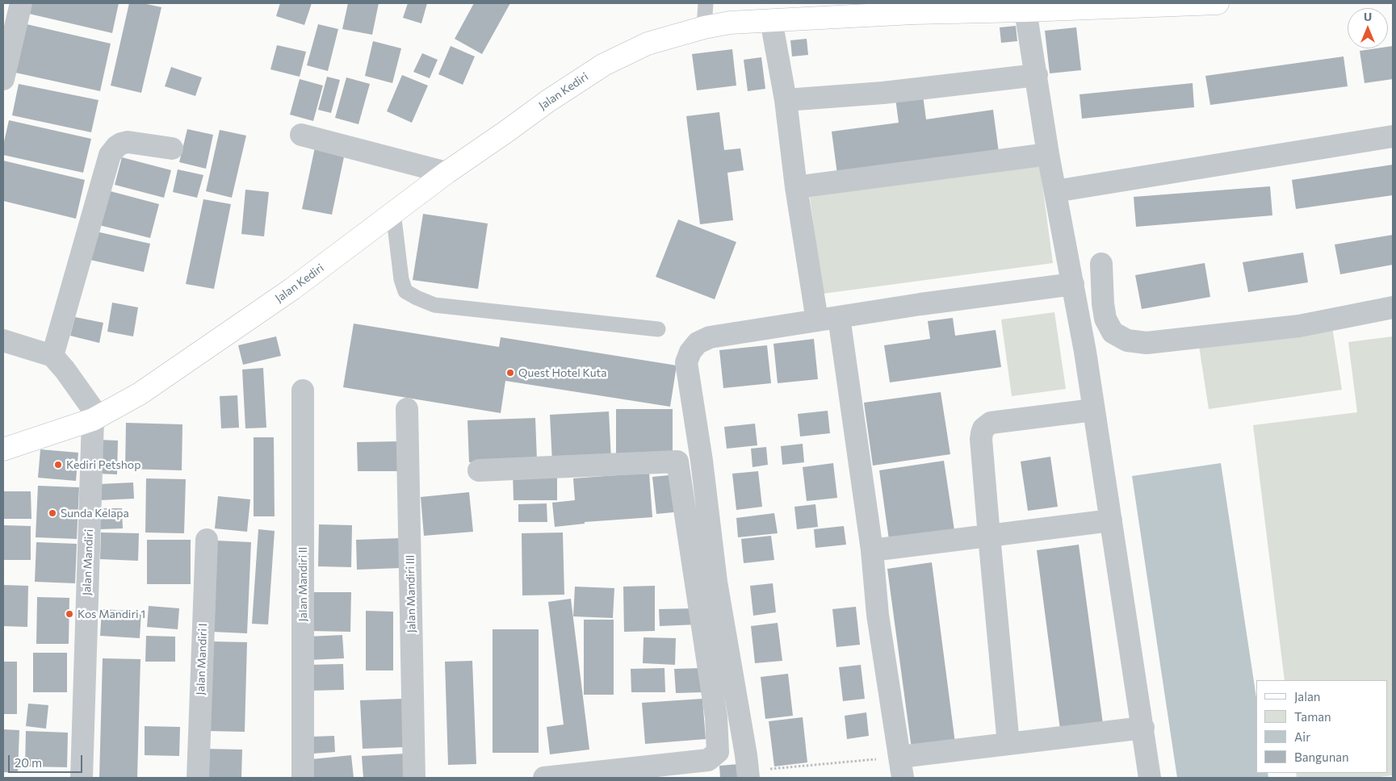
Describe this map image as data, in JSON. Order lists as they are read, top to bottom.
{
  "streets": {
    "main road": ["Jalan Kediri"],
    "street": [
      "Jalan Mandiri",
      "Jalan Mandiri II",
      "Jalan Mandiri III",
      "Jalan Mandiri I"
    ]
  },
  "crossings": [
    ["Jalan Kediri", "Jalan Mandiri"]
  ],
  "places": [
    "Quest Hotel Kuta",
    "Kediri Petshop",
    "Sunda Kelapa",
    "Kos Mandiri 1"
  ],
  "legend": [
    "Jalan",
    "Taman",
    "Air",
    "Bangunan"
  ],
  "scale_bar": "20 m",
  "north": "top"
}
